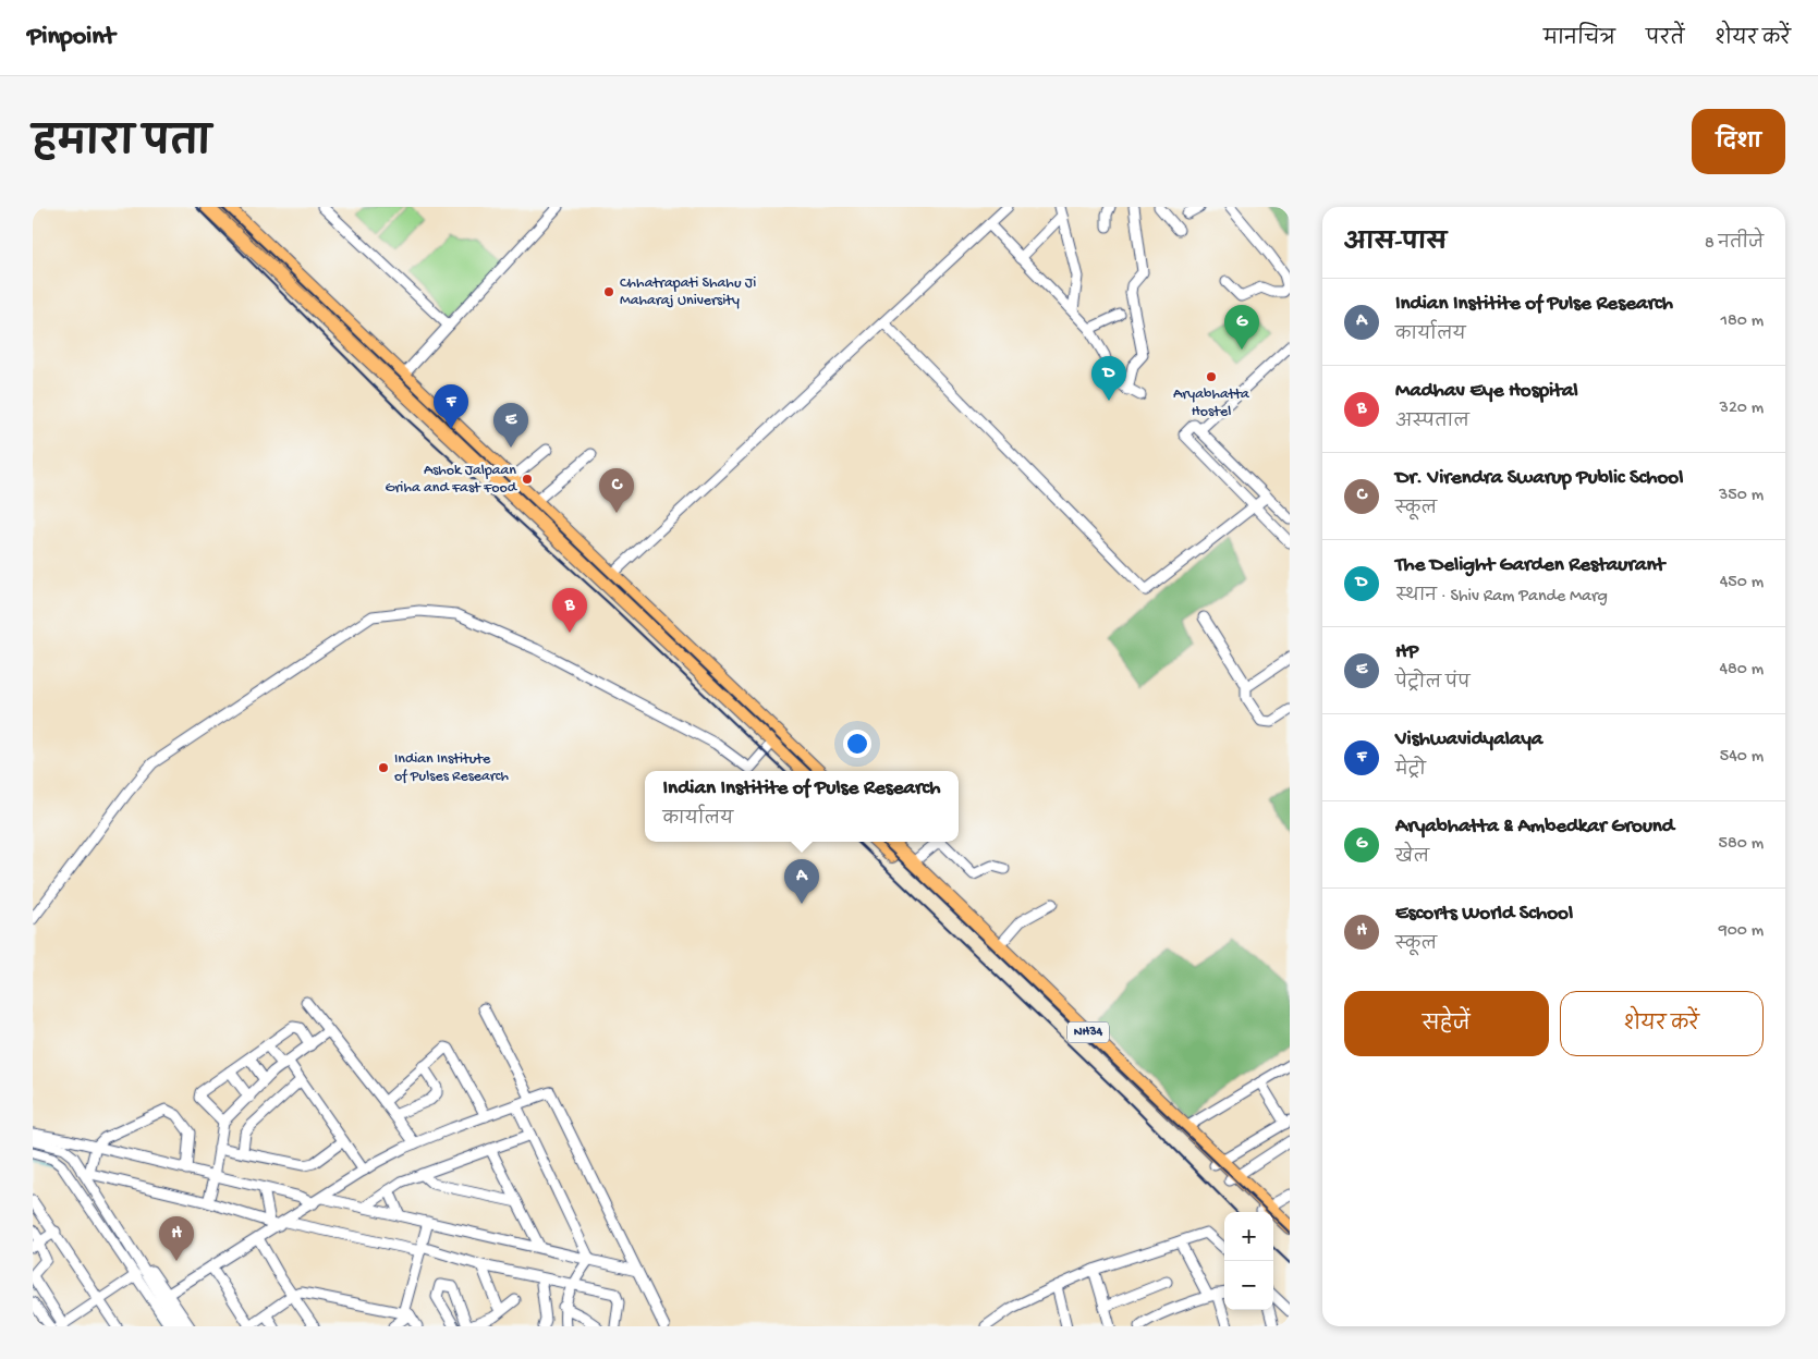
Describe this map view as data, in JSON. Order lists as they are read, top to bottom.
{
  "streets": {
    "highway": ["NH34"]
  },
  "places": [
    "Chhatrapati Shahu Ji Maharaj University",
    "Aryabhatta Hostel",
    "Ashok Jalpaan Griha and Fast Food",
    "Indian Institute of Pulses Research"
  ],
  "page": {
    "header": "Pinpoint",
    "nav": ["मानचित्र", "परतें", "शेयर करें"],
    "title": "हमारा पता",
    "buttons": [
      "दिशा",
      ["सहेजें", "शेयर करें"]
    ],
    "heading": ["आस-पास", "8 नतीजे"],
    "list": [
      {
        "mark": "A",
        "name": "Indian Institite of Pulse Research",
        "note": "कार्यालय",
        "value": "180 m"
      },
      {
        "mark": "B",
        "name": "Madhav Eye Hospital",
        "note": "अस्पताल",
        "value": "320 m"
      },
      {
        "mark": "C",
        "name": "Dr. Virendra Swarup Public School",
        "note": "स्कूल",
        "value": "350 m"
      },
      {
        "mark": "D",
        "name": "The Delight Garden Restaurant",
        "note": "स्थान · Shiv Ram Pande Marg",
        "value": "450 m"
      },
      {
        "mark": "E",
        "name": "HP",
        "note": "पेट्रोल पंप",
        "value": "480 m"
      },
      {
        "mark": "F",
        "name": "Vishwavidyalaya",
        "note": "मेट्रो",
        "value": "540 m"
      },
      {
        "mark": "G",
        "name": "Aryabhatta & Ambedkar Ground",
        "note": "खेल",
        "value": "580 m"
      },
      {
        "mark": "H",
        "name": "Escorts World School",
        "note": "स्कूल",
        "value": "900 m"
      }
    ],
    "pins": [
      "G",
      "D",
      "F",
      "E",
      "C",
      "B",
      "A",
      "H"
    ],
    "popup": ["Indian Institite of Pulse Research", "कार्यालय"],
    "map_buttons": ["+", "−"]
  }
}
